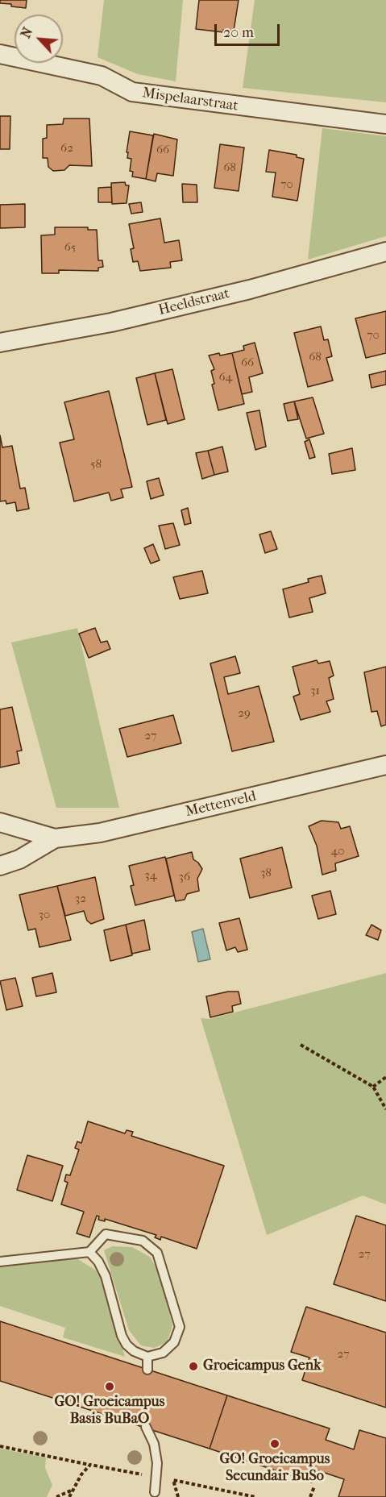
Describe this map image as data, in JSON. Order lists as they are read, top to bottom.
{
  "streets": {
    "street": ["Mispelaarstraat", "Heeldstraat", "Mettenveld"]
  },
  "places": ["Groeicampus Genk", "GO! Groeicampus Basis BuBaO", "GO! Groeicampus Secundair BuSo"],
  "house_numbers": [
    "62",
    "66",
    "68",
    "70",
    "65",
    "70",
    "68",
    "66",
    "64",
    "58",
    "31",
    "29",
    "27",
    "40",
    "38",
    "34",
    "36",
    "32",
    "30",
    "27",
    "27"
  ],
  "scale_bar": "20 m",
  "north": "top left"
}
